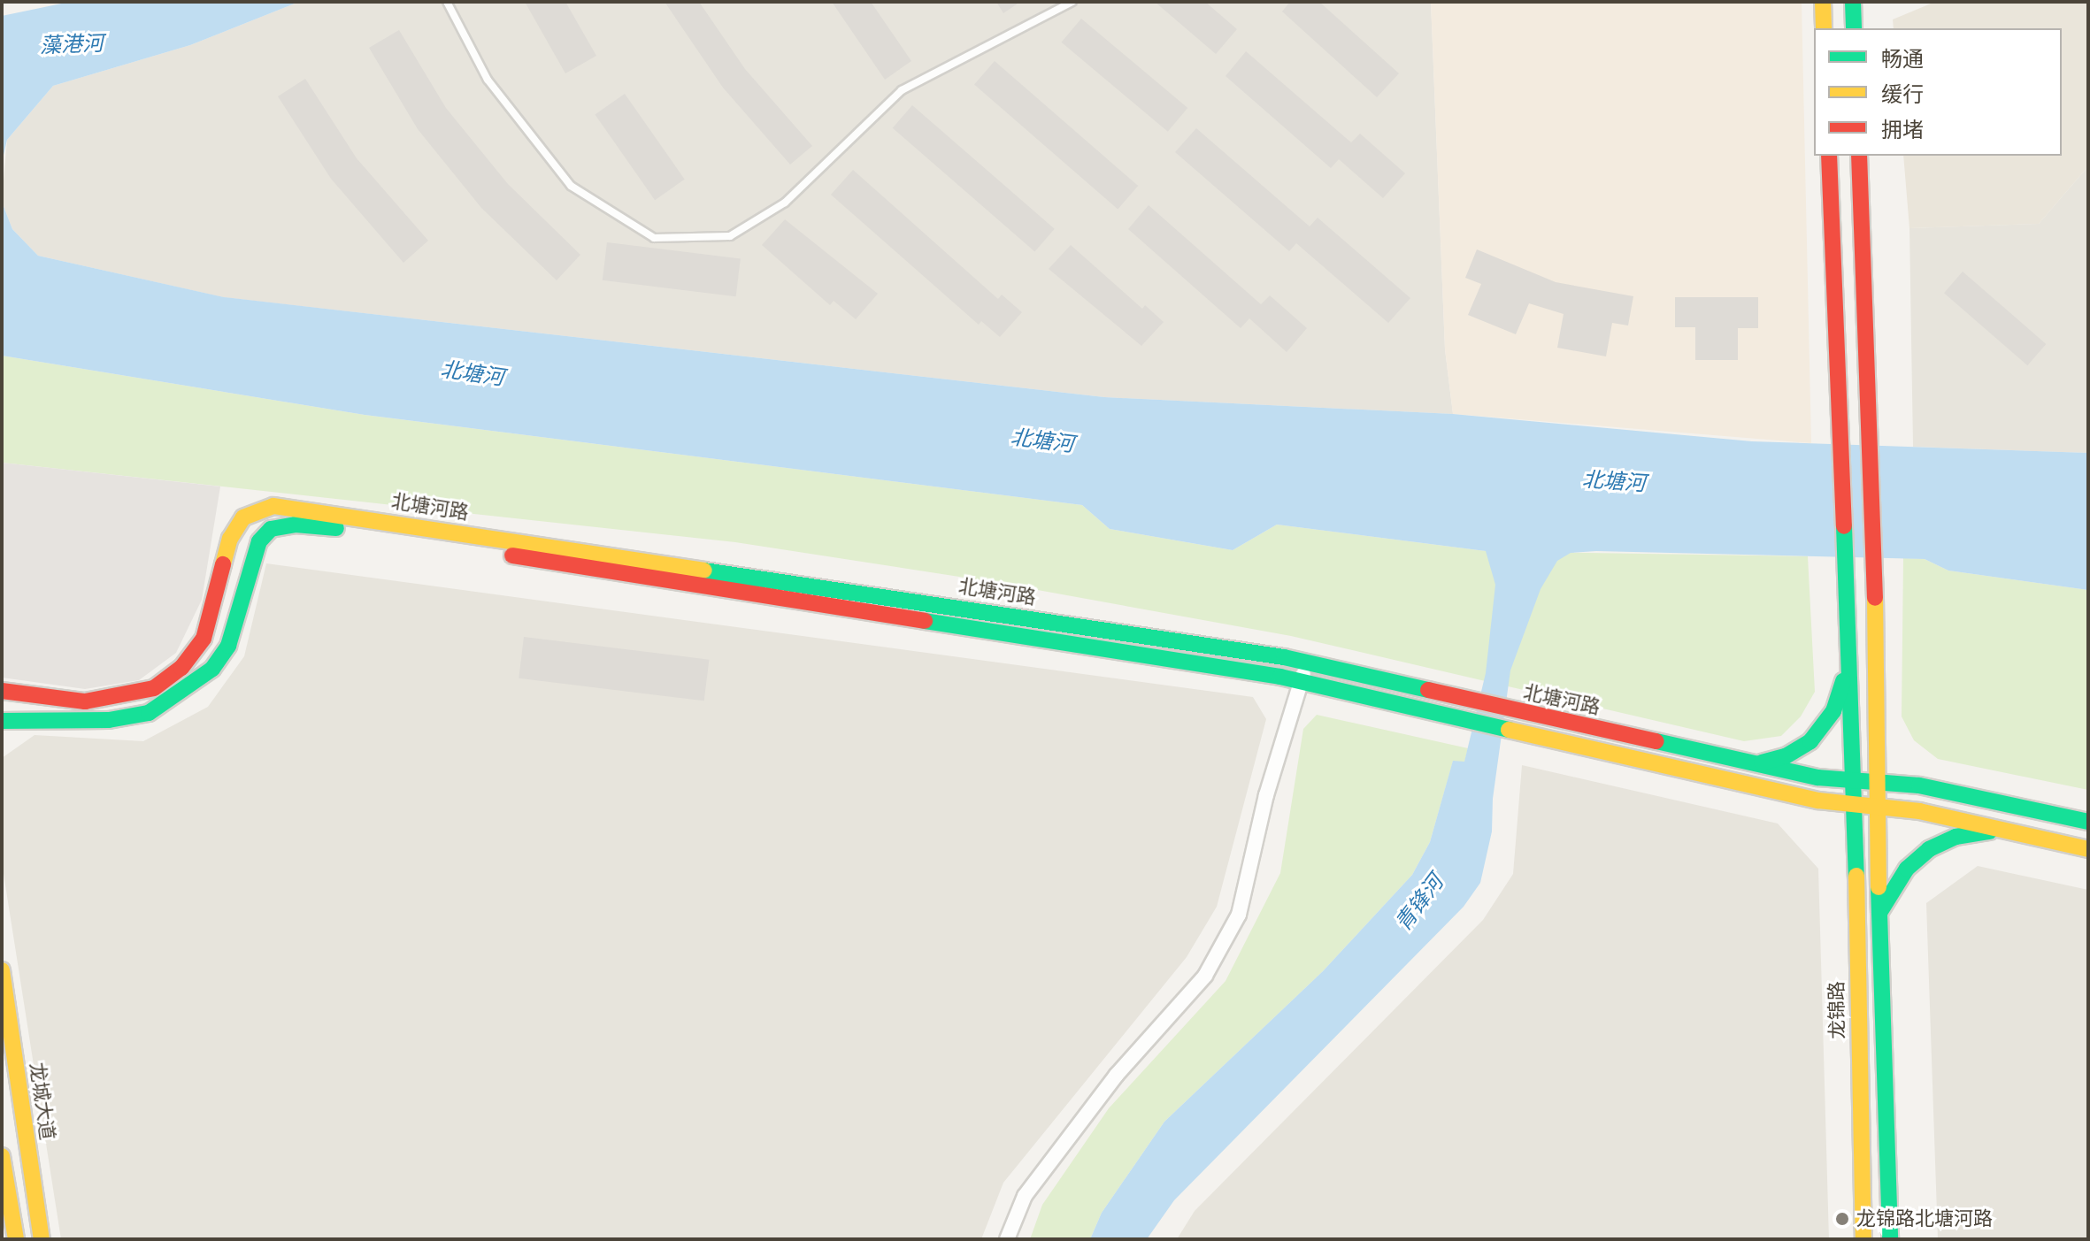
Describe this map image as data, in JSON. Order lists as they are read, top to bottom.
{
  "streets": {
    "main road": ["北塘河路", "龙锦路", "龙城大道"]
  },
  "crossings": [
    ["北塘河路", "龙锦路"]
  ],
  "water": ["藻港河", "北塘河", "青锋河"],
  "places": ["龙锦路北塘河路"],
  "legend": ["畅通", "缓行", "拥堵"]
}
